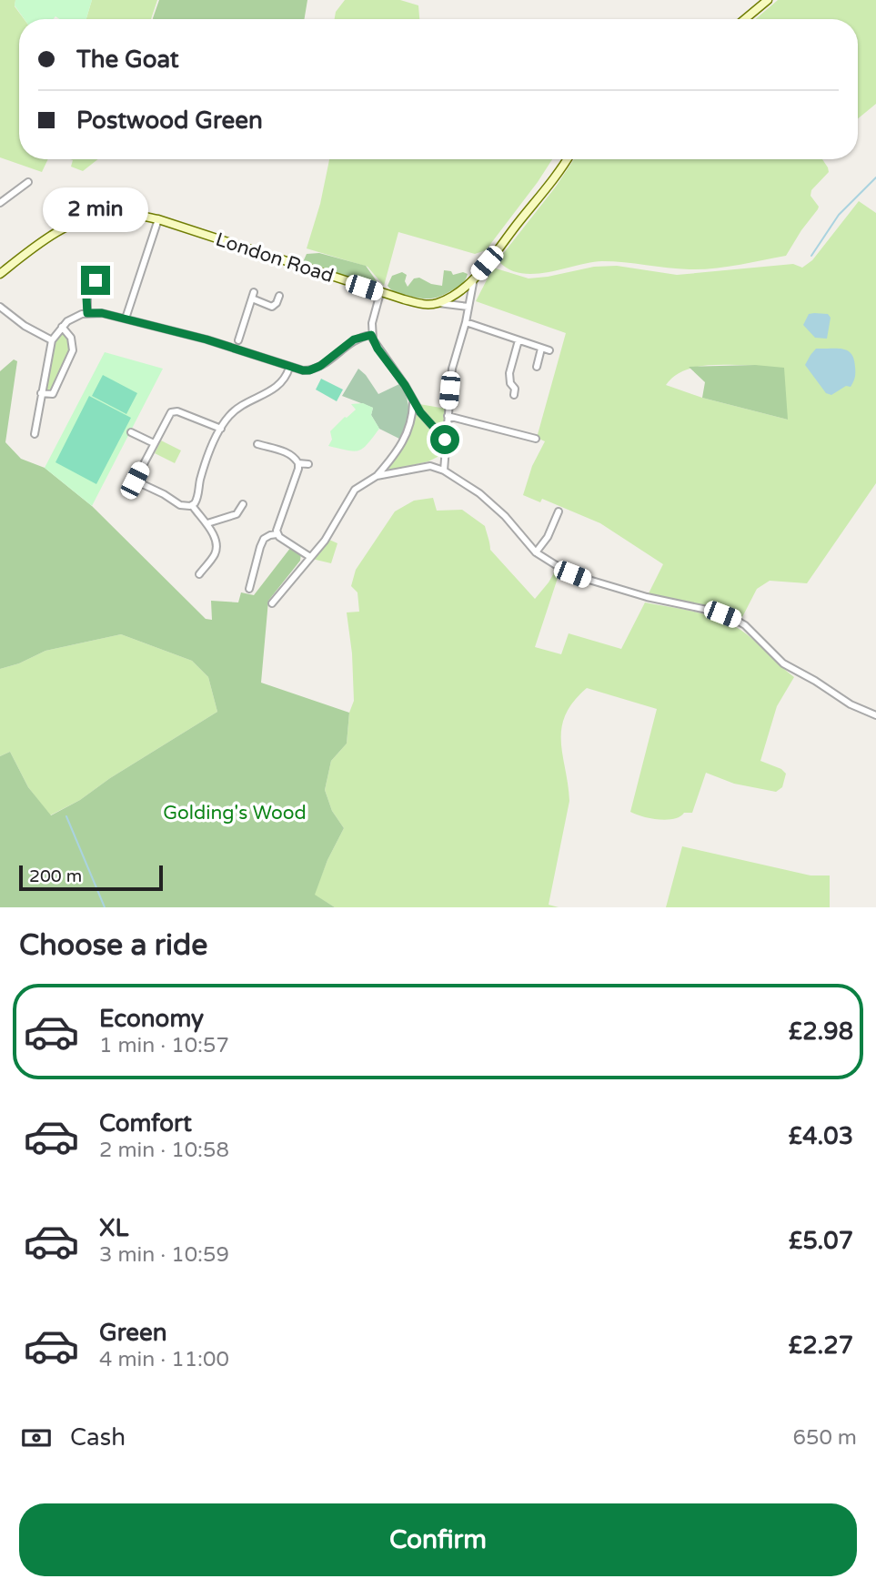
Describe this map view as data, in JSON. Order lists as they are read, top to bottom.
{
  "streets": {
    "main road": ["London Road"]
  },
  "parks": ["Golding's Wood"],
  "scale_bar": "200 m",
  "page": {
    "banner": ["The Goat", "Postwood Green"],
    "bubble": "2 min",
    "scale": "200 m",
    "heading": "Choose a ride",
    "list": [
      {
        "name": "Economy",
        "note": "1 min · 10:57",
        "value": "£2.98"
      },
      {
        "name": "Comfort",
        "note": "2 min · 10:58",
        "value": "£4.03"
      },
      {
        "name": "XL",
        "note": "3 min · 10:59",
        "value": "£5.07"
      },
      {
        "name": "Green",
        "note": "4 min · 11:00",
        "value": "£2.27"
      }
    ],
    "pay": ["Cash", "650 m"],
    "buttons": "Confirm"
  }
}
